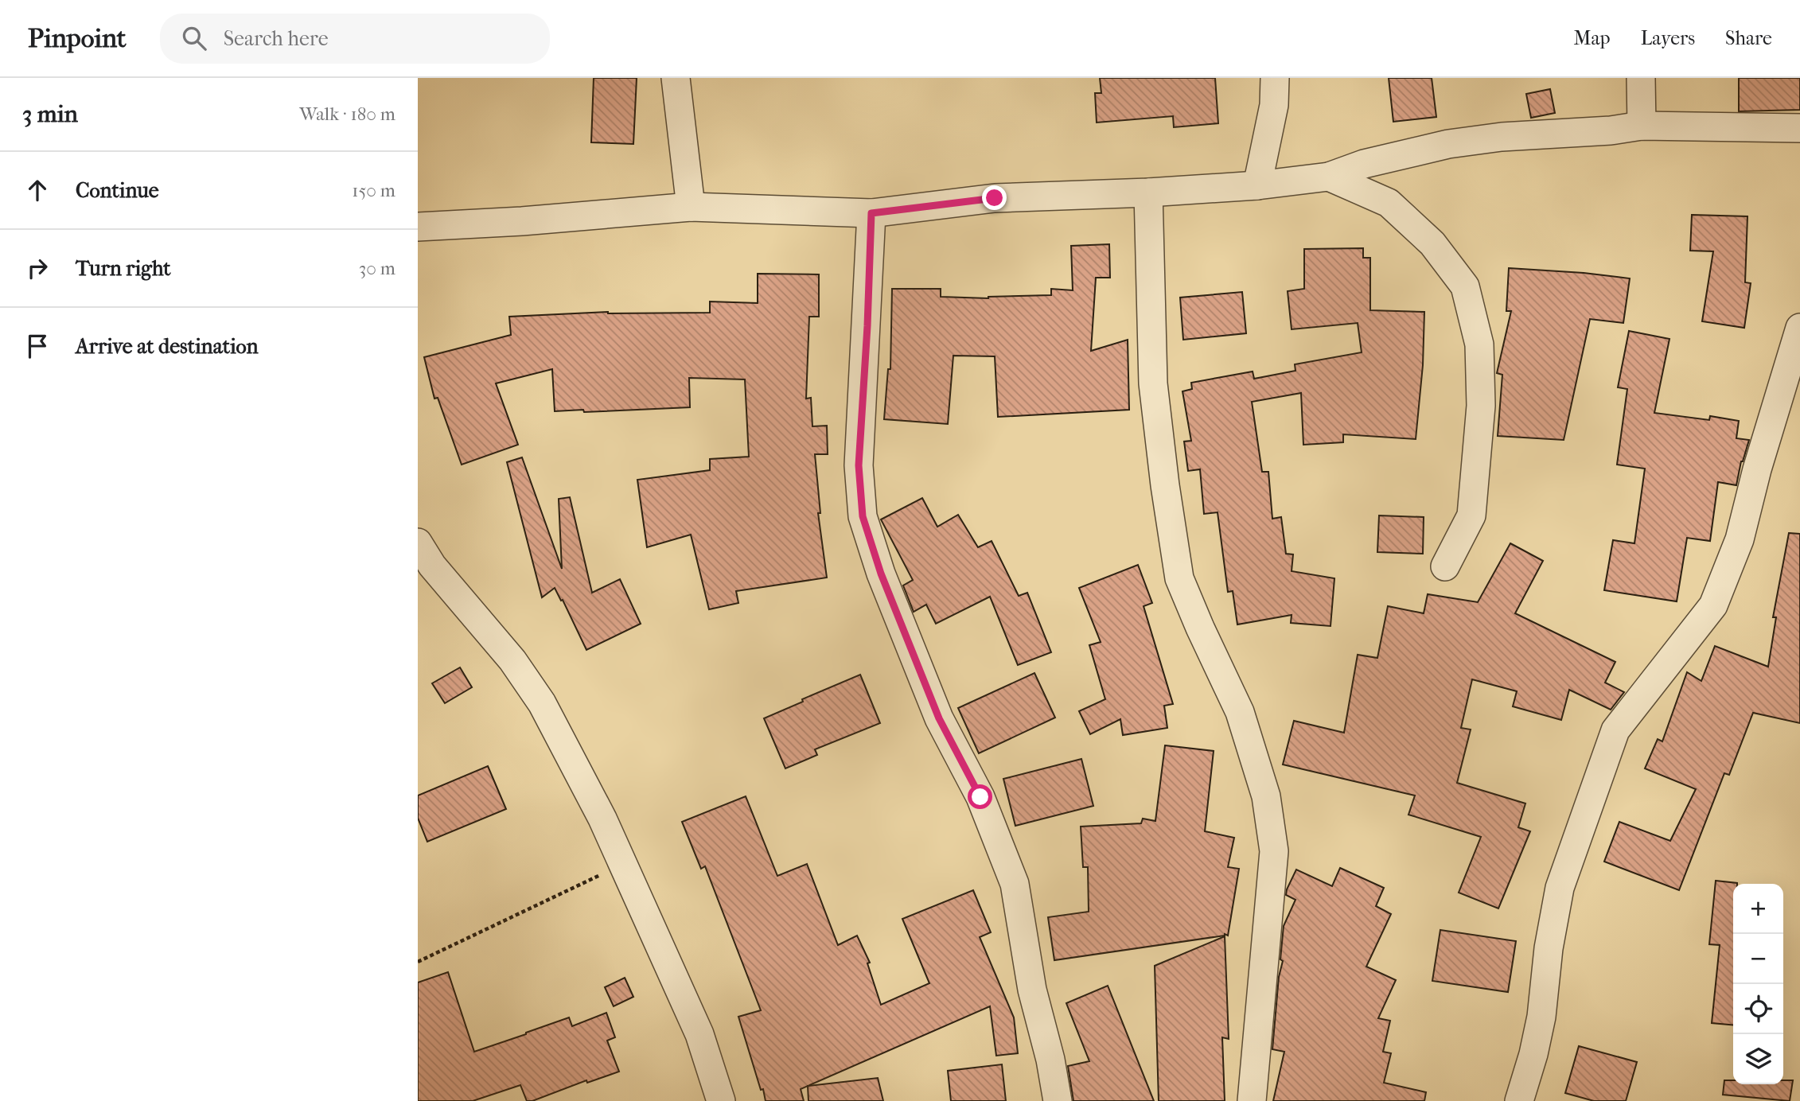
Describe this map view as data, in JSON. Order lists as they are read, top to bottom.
{
  "page": {
    "header": "Pinpoint",
    "search": "Search here",
    "nav": ["Map", "Layers", "Share"],
    "heading": ["3 min", "Walk · 180 m"],
    "list": [
      ["Continue", "150 m"],
      ["Turn right", "30 m"],
      "Arrive at destination"
    ],
    "map_buttons": ["+", "−"]
  }
}
